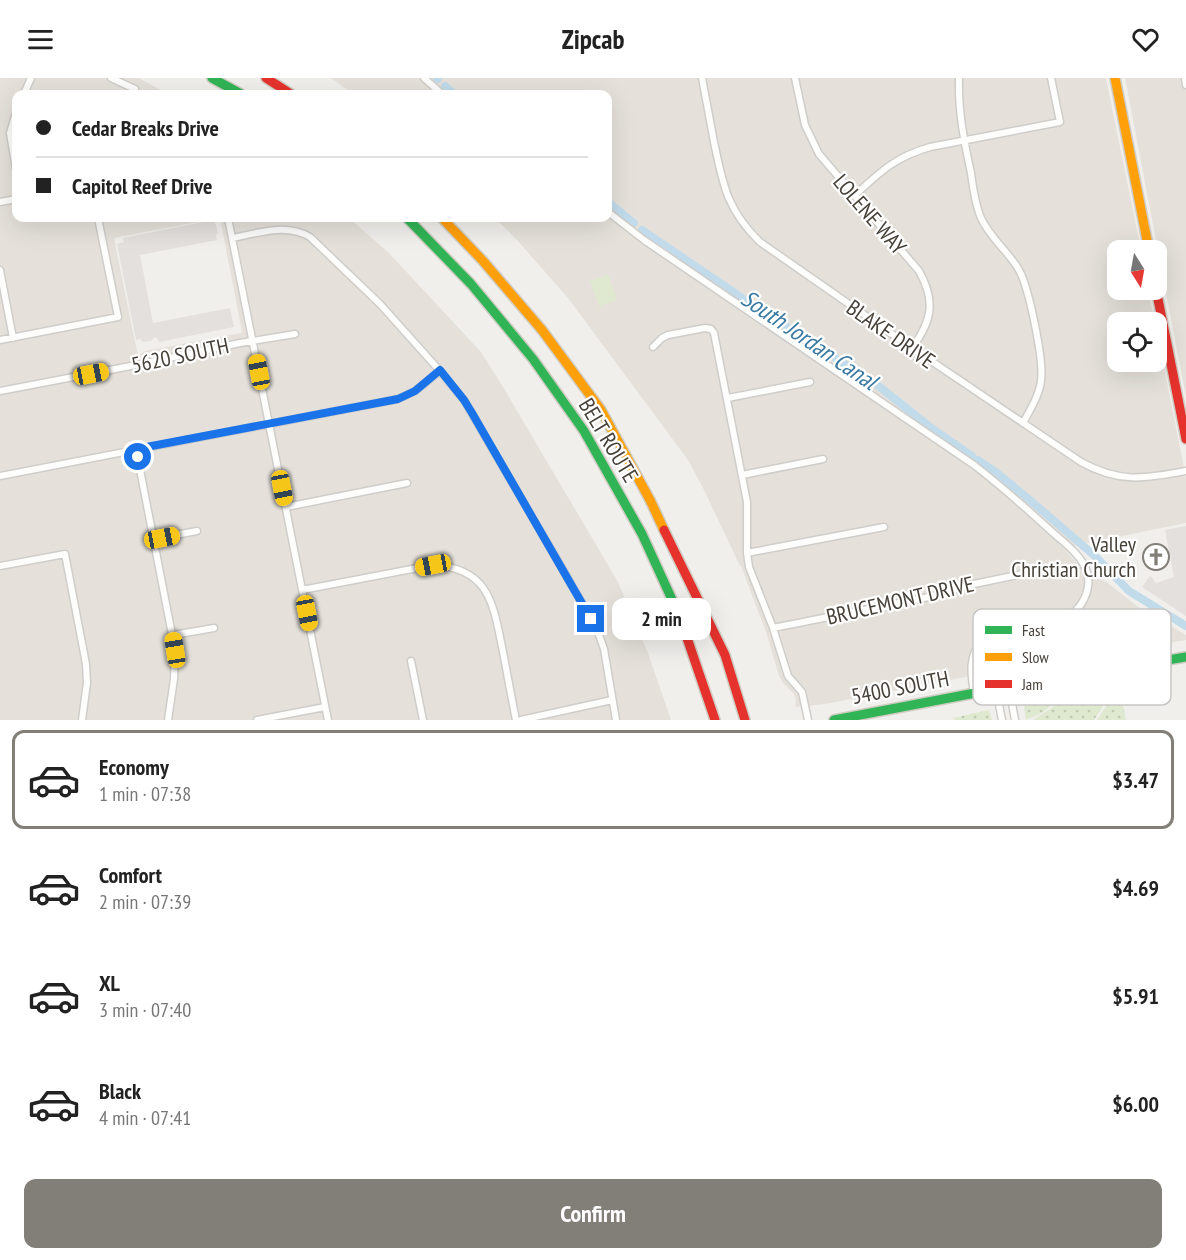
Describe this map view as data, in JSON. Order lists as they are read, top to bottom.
{
  "streets": {
    "main road": ["BELT ROUTE", "5400 SOUTH"],
    "street": [
      "LOLENE WAY",
      "BLAKE DRIVE",
      "5620 SOUTH",
      "BRUCEMONT DRIVE"
    ]
  },
  "crossings": [
    ["LOLENE WAY", "BLAKE DRIVE"]
  ],
  "water": ["South Jordan Canal"],
  "places": {
    "church": ["Valley Christian Church"]
  },
  "legend": ["Fast", "Slow", "Jam"],
  "north": "bottom",
  "page": {
    "header": "Zipcab",
    "banner": ["Cedar Breaks Drive", "Capitol Reef Drive"],
    "bubble": "2 min",
    "list": [
      {
        "name": "Economy",
        "note": "1 min · 07:38",
        "value": "$3.47"
      },
      {
        "name": "Comfort",
        "note": "2 min · 07:39",
        "value": "$4.69"
      },
      {
        "name": "XL",
        "note": "3 min · 07:40",
        "value": "$5.91"
      },
      {
        "name": "Black",
        "note": "4 min · 07:41",
        "value": "$6.00"
      }
    ],
    "buttons": "Confirm"
  }
}
